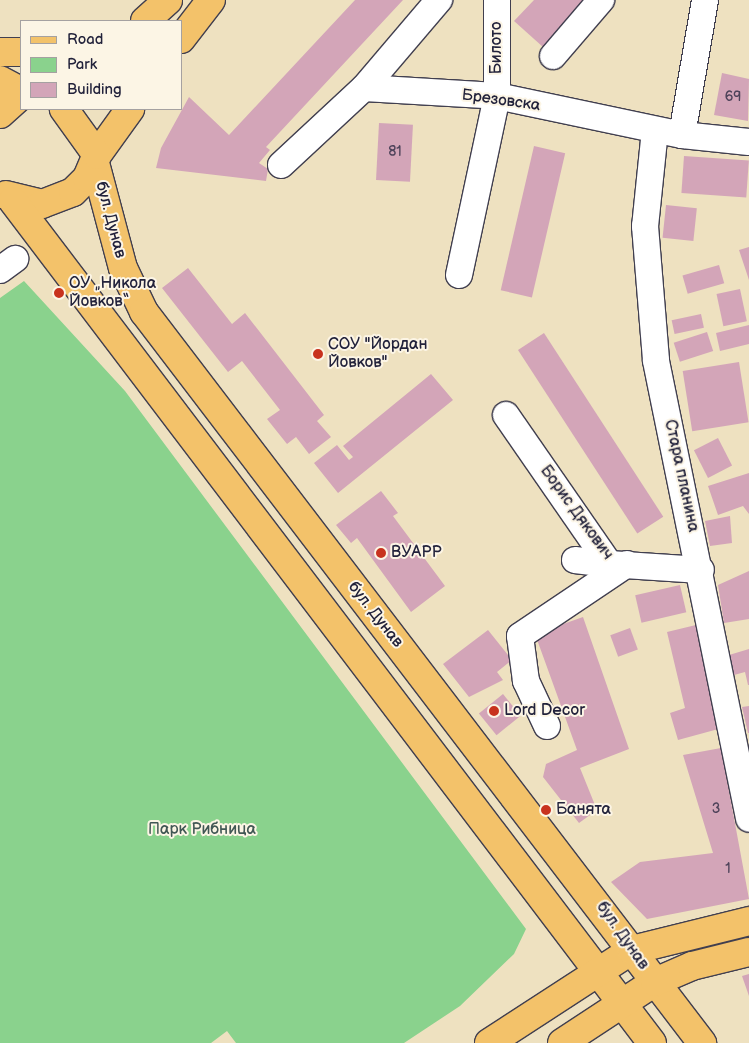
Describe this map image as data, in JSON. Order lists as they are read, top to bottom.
{
  "streets": {
    "main road": ["бул. Дунав"],
    "street": [
      "Билото",
      "Брезовска",
      "Стара планина",
      "Борис Дякович"
    ]
  },
  "crossings": [
    ["Билото", "Брезовска"],
    ["Брезовска", "Стара планина"],
    ["Стара планина", "Борис Дякович"]
  ],
  "parks": ["Парк Рибница"],
  "places": [
    "ОУ „Никола Йовков“",
    "СОУ \"Йордан Йовков\"",
    "ВУАРР",
    "Lord Decor",
    "Банята"
  ],
  "house_numbers": [
    "69",
    "81",
    "3",
    "1"
  ],
  "legend": ["Road", "Park", "Building"]
}
